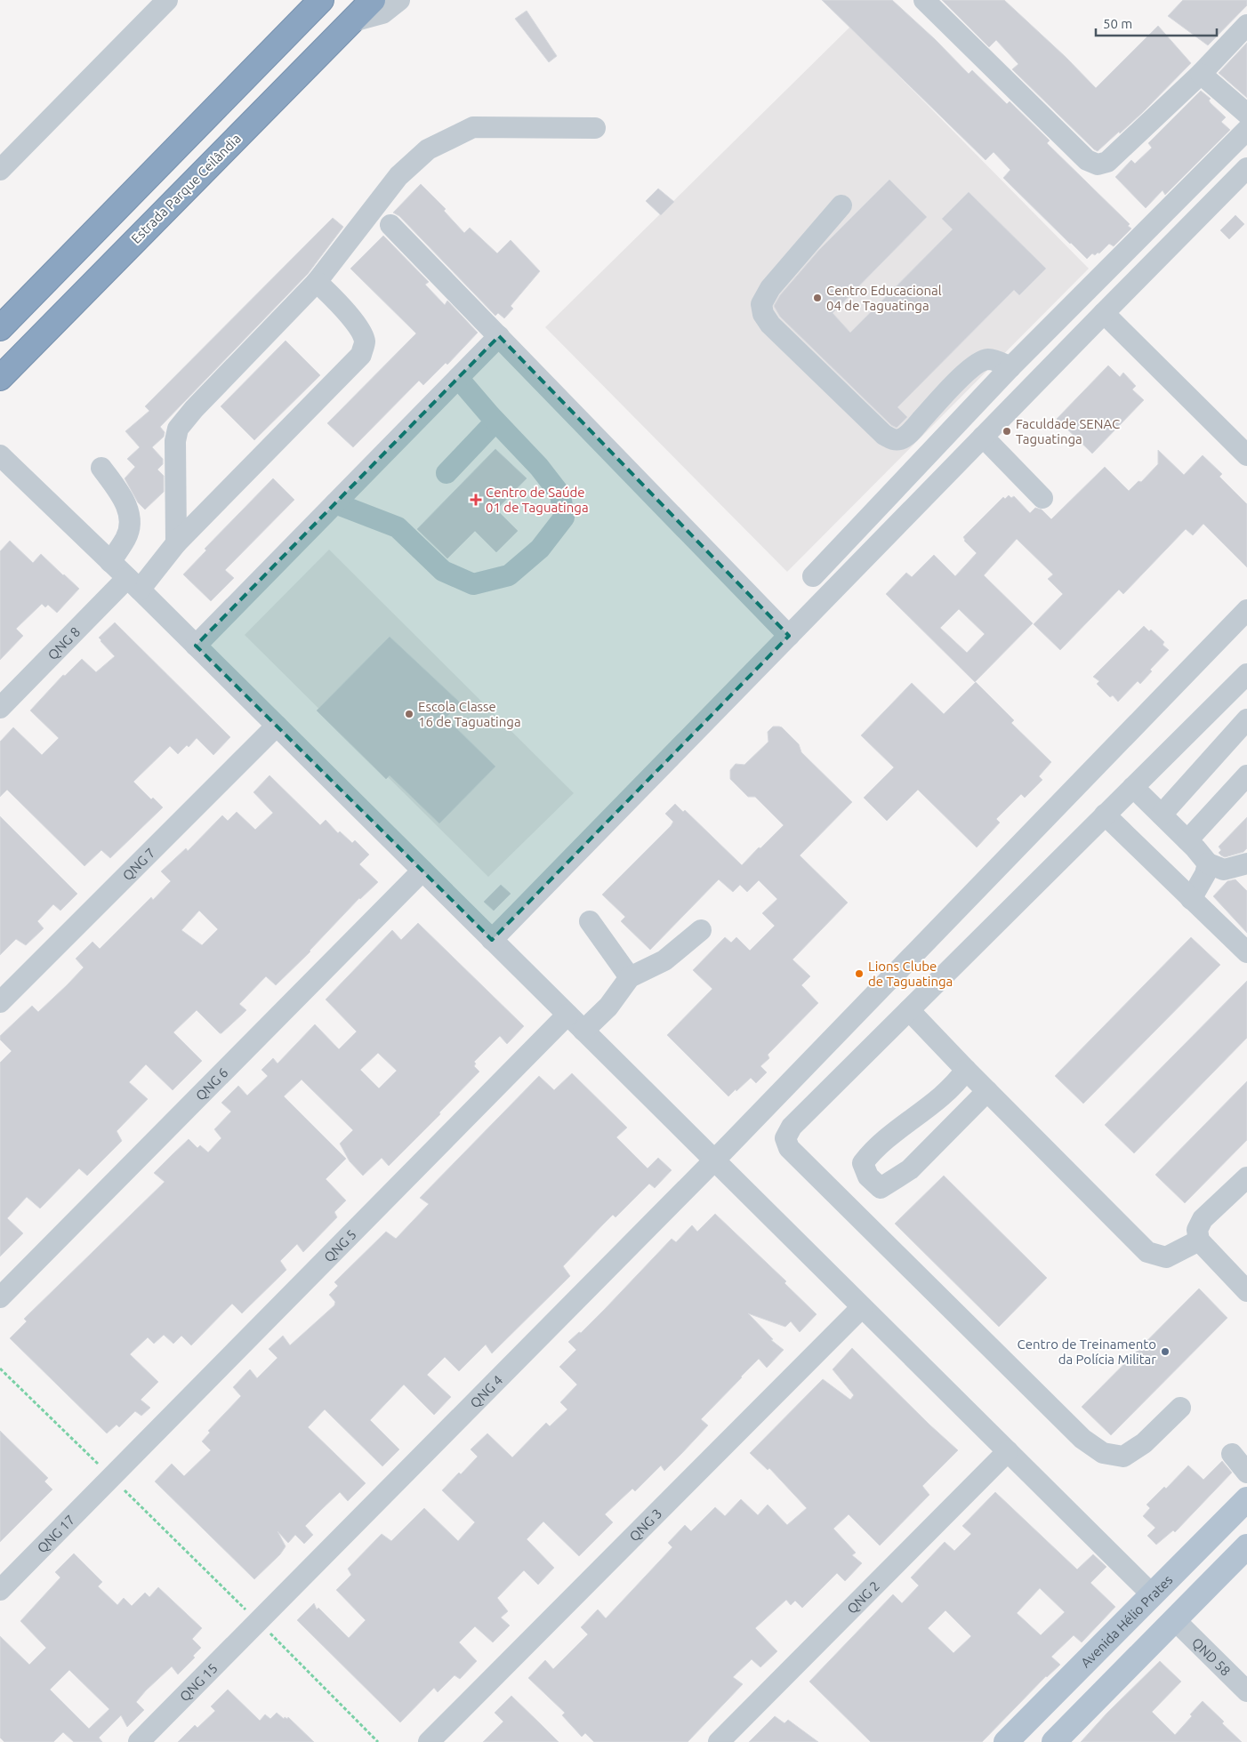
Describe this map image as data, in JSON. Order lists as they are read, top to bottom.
{
  "streets": {
    "highway": ["Estrada Parque Ceilândia"],
    "main road": ["Avenida Hélio Prates"],
    "street": [
      "QNG 8",
      "QNG 7",
      "QNG 6",
      "QNG 5",
      "QNG 4",
      "QNG 3",
      "QNG 17",
      "QNG 2",
      "QND 58",
      "QNG 15"
    ]
  },
  "crossings": [
    ["QNG 5", "QNG 17"],
    ["QNG 4", "QNG 15"]
  ],
  "places": {
    "other": [
      "Centro Educacional 04 de Taguatinga",
      "Faculdade SENAC Taguatinga",
      "Escola Classe 16 de Taguatinga",
      "Lions Clube de Taguatinga",
      "Centro de Treinamento da Polícia Militar"
    ],
    "health": ["Centro de Saúde 01 de Taguatinga"]
  },
  "scale_bar": "50 m"
}
